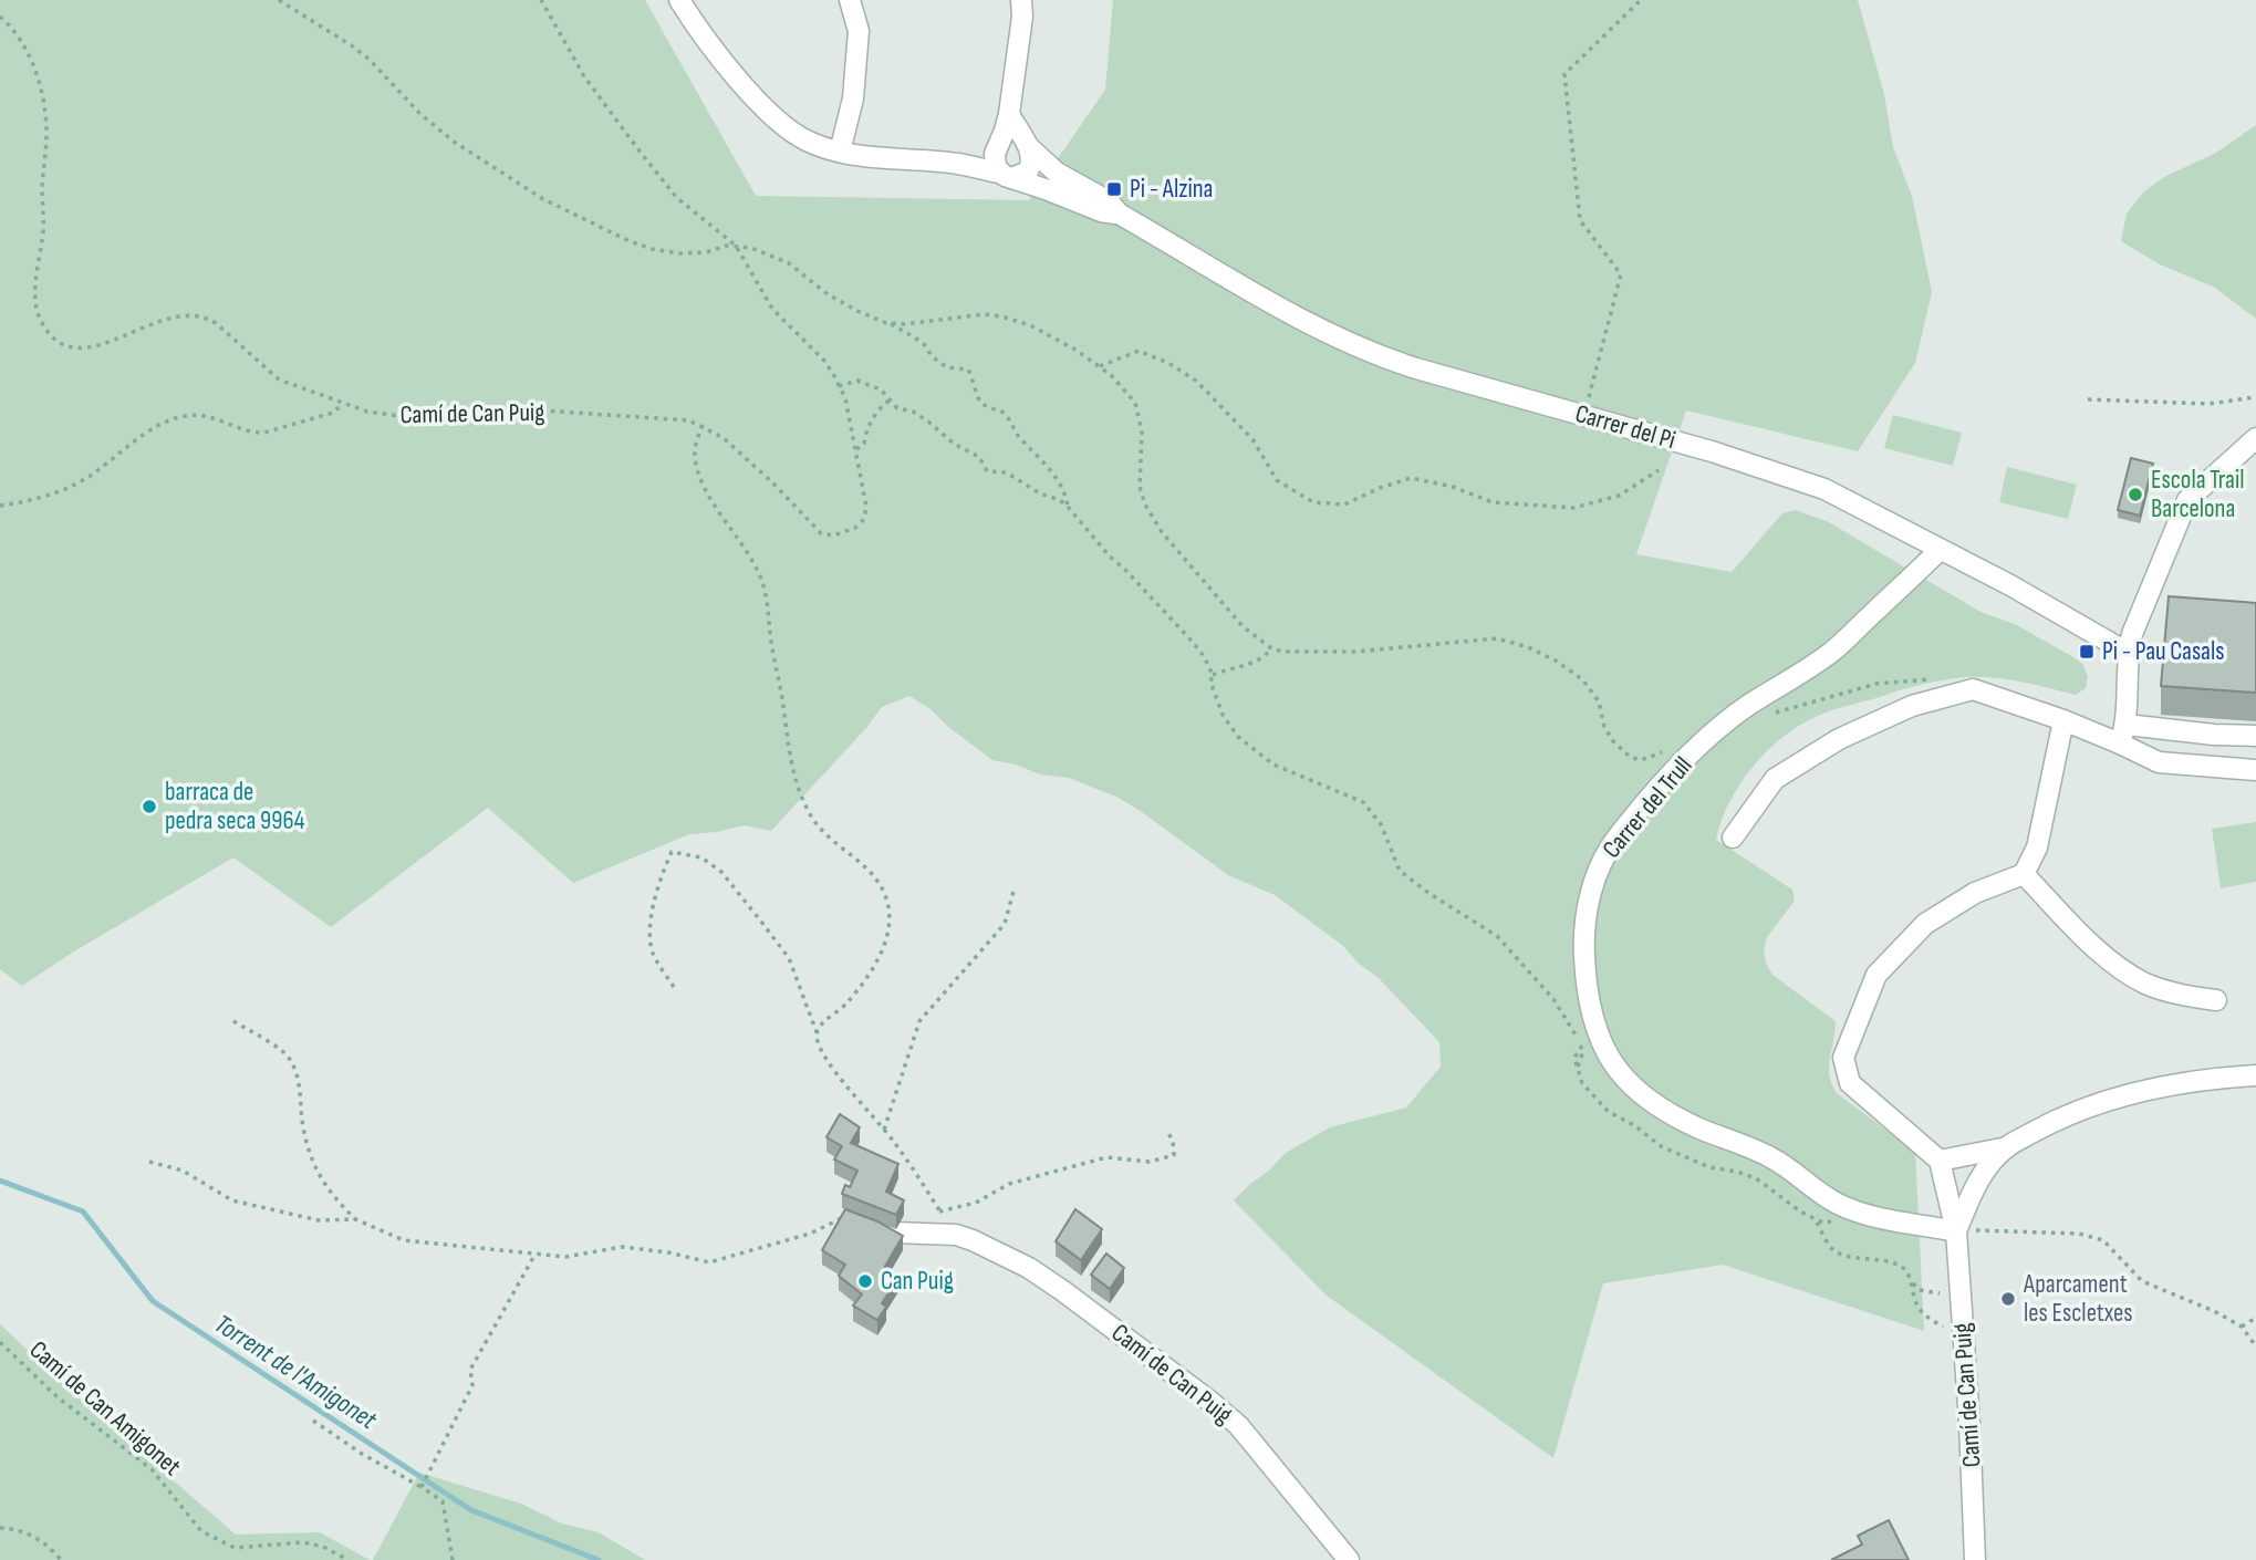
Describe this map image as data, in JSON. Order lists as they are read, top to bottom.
{
  "streets": {
    "street": ["Camí de Can Puig", "Carrer del Pi", "Carrer del Trull"],
    "path": ["Camí de Can Amigonet"]
  },
  "crossings": [
    ["Camí de Can Puig", "Carrer del Trull"],
    ["Carrer del Pi", "Carrer del Trull"]
  ],
  "water": ["Torrent de l'Amigonet"],
  "places": {
    "transit": ["Pi - Alzina", "Pi - Pau Casals"],
    "other": [
      "Escola Trail Barcelona",
      "barraca de pedra seca 9964",
      "Can Puig",
      "Aparcament les Escletxes"
    ]
  }
}
